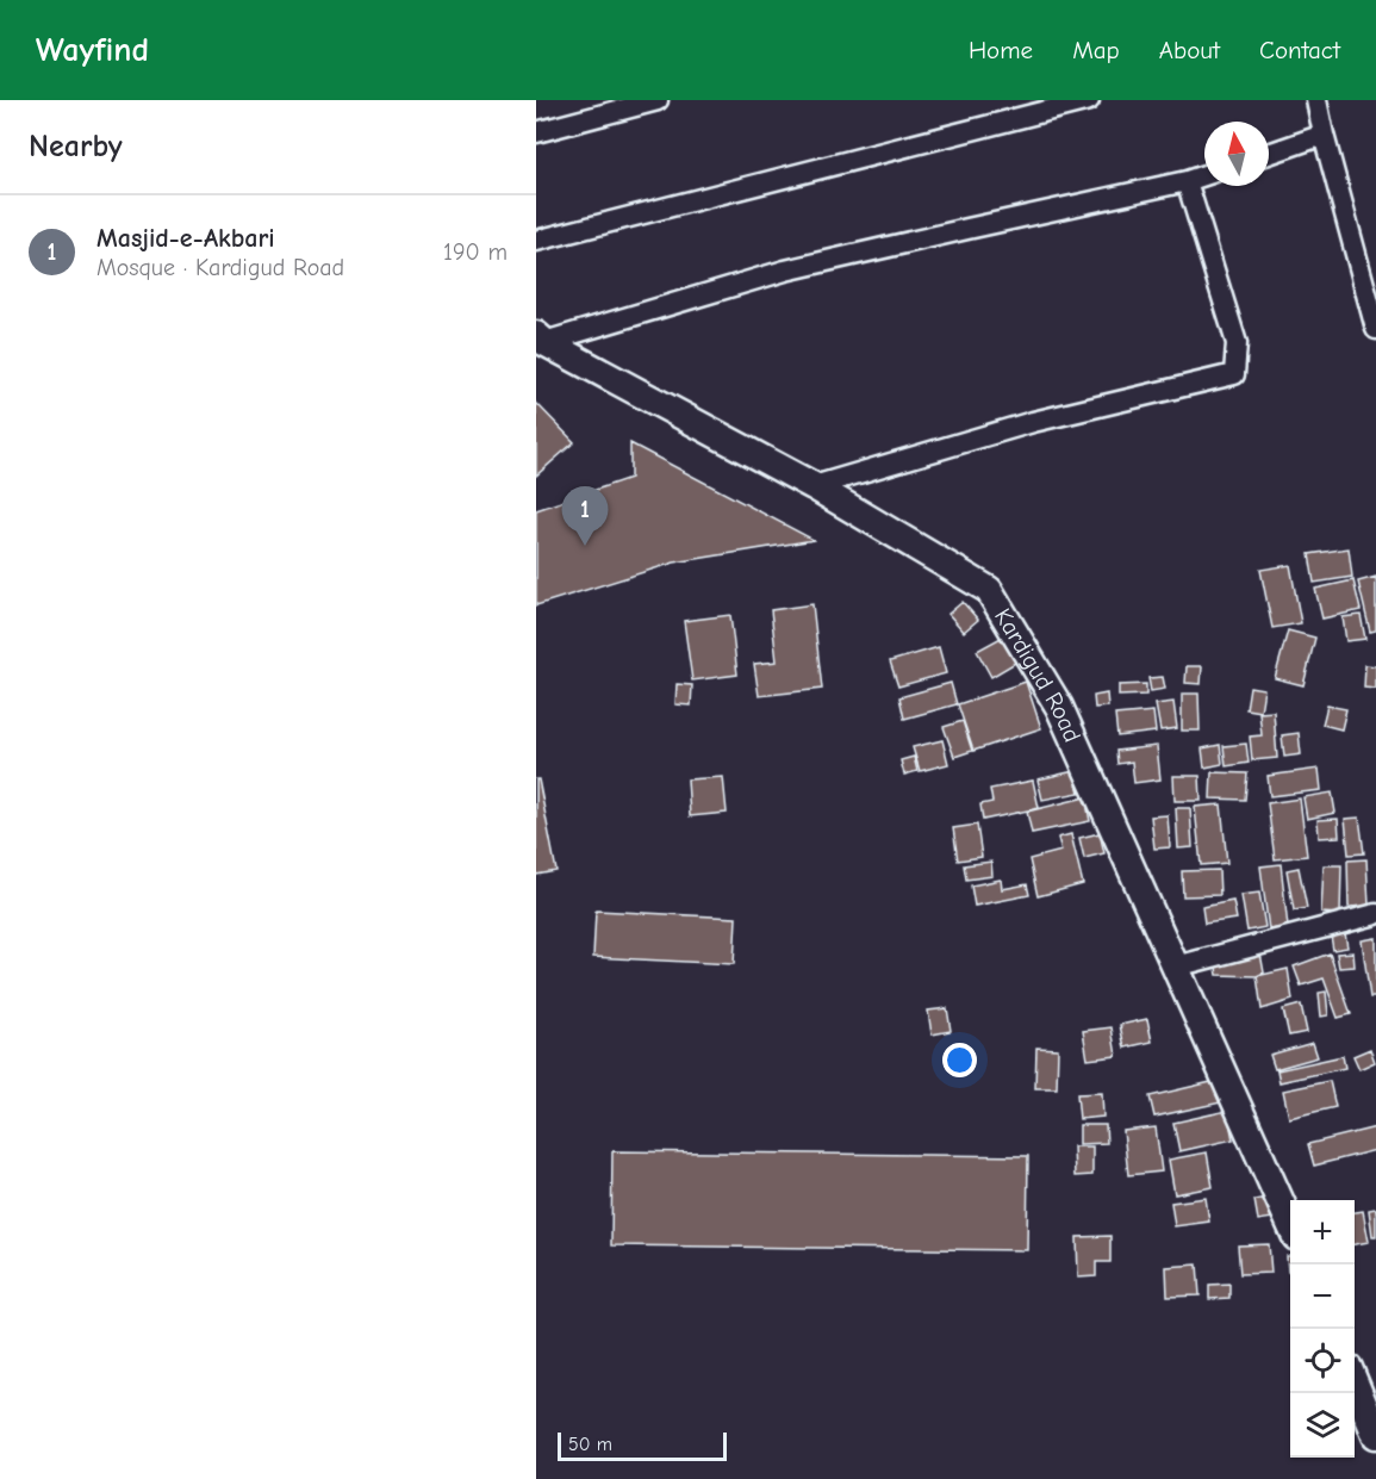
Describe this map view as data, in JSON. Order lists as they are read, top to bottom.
{
  "streets": {
    "street": ["Kardigud Road"]
  },
  "scale_bar": "50 m",
  "north": "top",
  "page": {
    "header": "Wayfind",
    "nav": [
      "Home",
      "Map",
      "About",
      "Contact"
    ],
    "heading": "Nearby",
    "list": [
      {
        "mark": "1",
        "name": "Masjid-e-Akbari",
        "note": "Mosque · Kardigud Road",
        "value": "190 m"
      }
    ],
    "pins": "1",
    "map_buttons": ["+", "−"],
    "scale": "50 m"
  }
}
